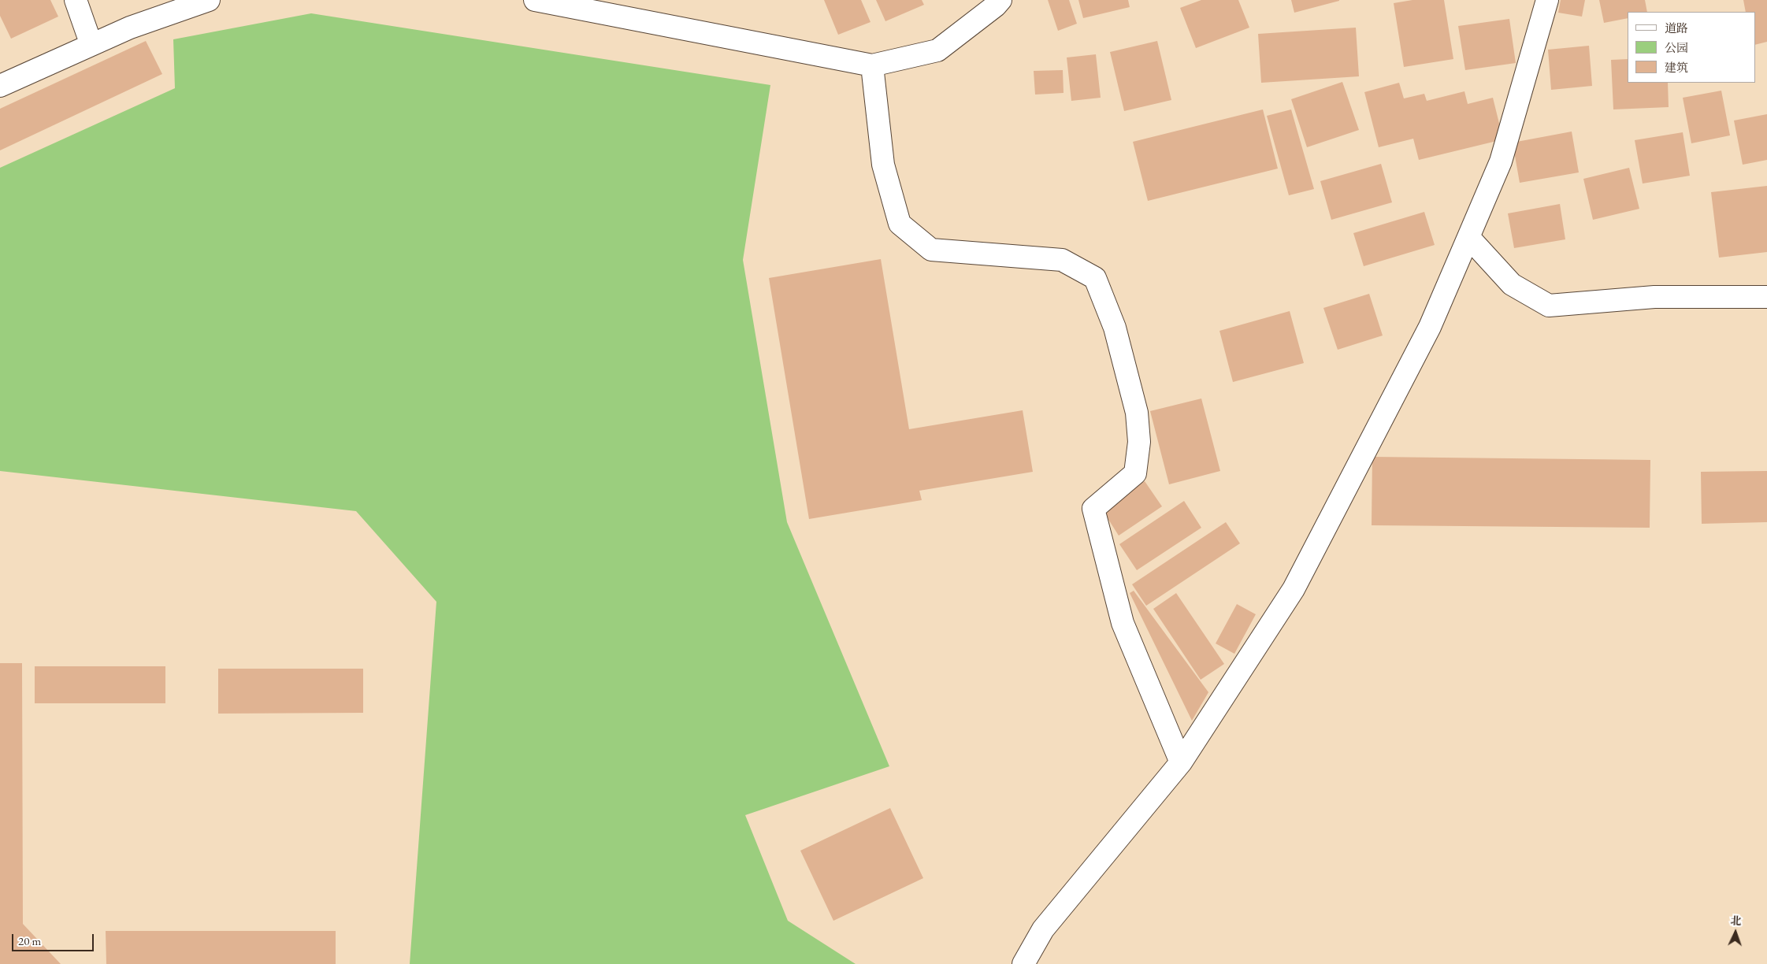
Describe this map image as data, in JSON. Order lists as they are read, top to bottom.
{
  "legend": ["道路", "公园", "建筑"],
  "scale_bar": "20 m",
  "north": "top"
}
